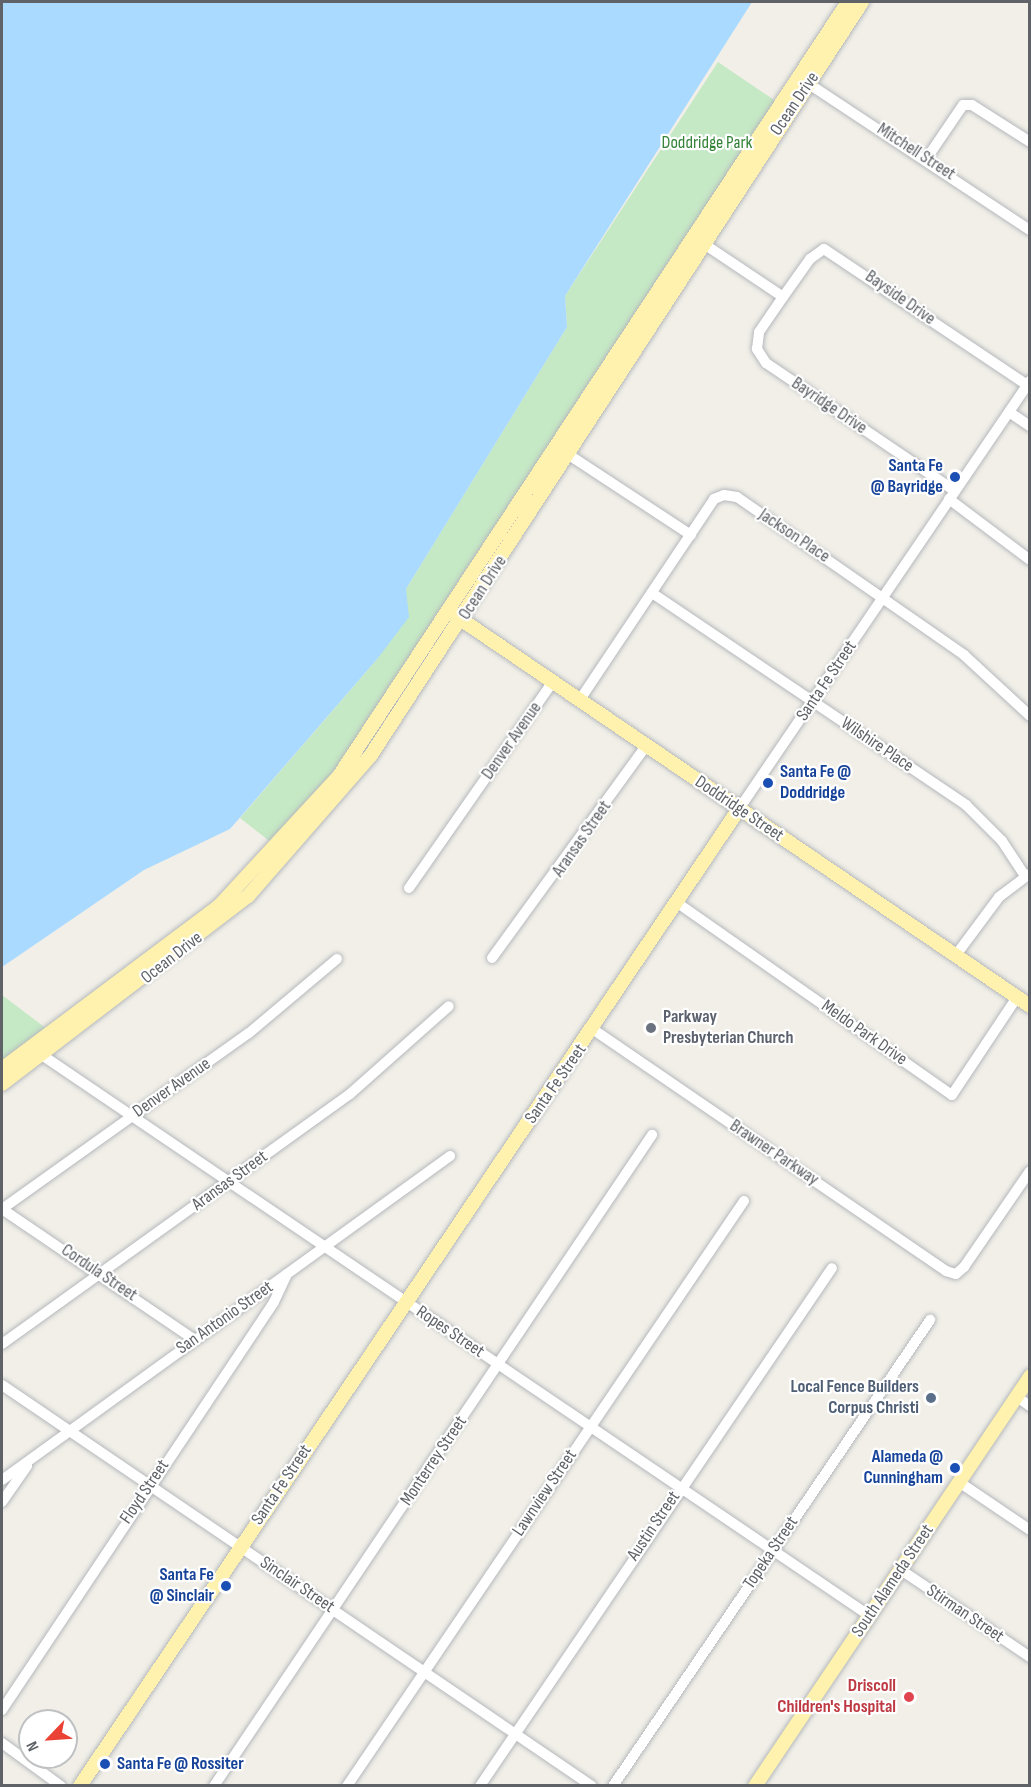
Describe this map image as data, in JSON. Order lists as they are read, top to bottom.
{
  "streets": {
    "main road": [
      "Ocean Drive",
      "Santa Fe Street",
      "Doddridge Street",
      "South Alameda Street"
    ],
    "street": [
      "Mitchell Street",
      "Bayside Drive",
      "Bayridge Drive",
      "Jackson Place",
      "Denver Avenue",
      "Wilshire Place",
      "Aransas Street",
      "Meldo Park Drive",
      "Brawner Parkway",
      "Cordula Street",
      "San Antonio Street",
      "Ropes Street",
      "Monterrey Street",
      "Floyd Street",
      "Lawnview Street",
      "Austin Street",
      "Topeka Street",
      "Sinclair Street",
      "Stirman Street"
    ]
  },
  "crossings": [
    ["Ocean Drive", "Mitchell Street"],
    ["Ocean Drive", "Doddridge Street"],
    ["Ocean Drive", "Ropes Street"],
    ["Bayside Drive", "Bayridge Drive"],
    ["Bayside Drive", "Santa Fe Street"],
    ["Bayridge Drive", "Santa Fe Street"],
    ["Jackson Place", "Santa Fe Street"],
    ["Santa Fe Street", "Wilshire Place"],
    ["Santa Fe Street", "Doddridge Street"],
    ["Santa Fe Street", "Meldo Park Drive"],
    ["Santa Fe Street", "Brawner Parkway"],
    ["Santa Fe Street", "Ropes Street"],
    ["Santa Fe Street", "Sinclair Street"],
    ["Denver Avenue", "Doddridge Street"],
    ["Denver Avenue", "Cordula Street"],
    ["Denver Avenue", "Ropes Street"],
    ["Doddridge Street", "Aransas Street"],
    ["Doddridge Street", "Meldo Park Drive"],
    ["Aransas Street", "Cordula Street"],
    ["Aransas Street", "Ropes Street"],
    ["Cordula Street", "San Antonio Street"],
    ["San Antonio Street", "Ropes Street"],
    ["San Antonio Street", "Floyd Street"],
    ["San Antonio Street", "Sinclair Street"],
    ["Ropes Street", "Monterrey Street"],
    ["Ropes Street", "Lawnview Street"],
    ["Ropes Street", "Austin Street"],
    ["Ropes Street", "Topeka Street"],
    ["Ropes Street", "South Alameda Street"],
    ["Monterrey Street", "Sinclair Street"],
    ["Floyd Street", "Sinclair Street"],
    ["Lawnview Street", "Sinclair Street"],
    ["Austin Street", "Sinclair Street"],
    ["South Alameda Street", "Stirman Street"]
  ],
  "parks": ["Doddridge Park"],
  "places": [
    "Santa Fe @ Bayridge",
    "Santa Fe @ Doddridge",
    "Parkway Presbyterian Church",
    "Local Fence Builders Corpus Christi",
    "Alameda @ Cunningham",
    "Santa Fe @ Sinclair",
    "Driscoll Children's Hospital",
    "Santa Fe @ Rossiter"
  ],
  "north": "bottom left"
}
